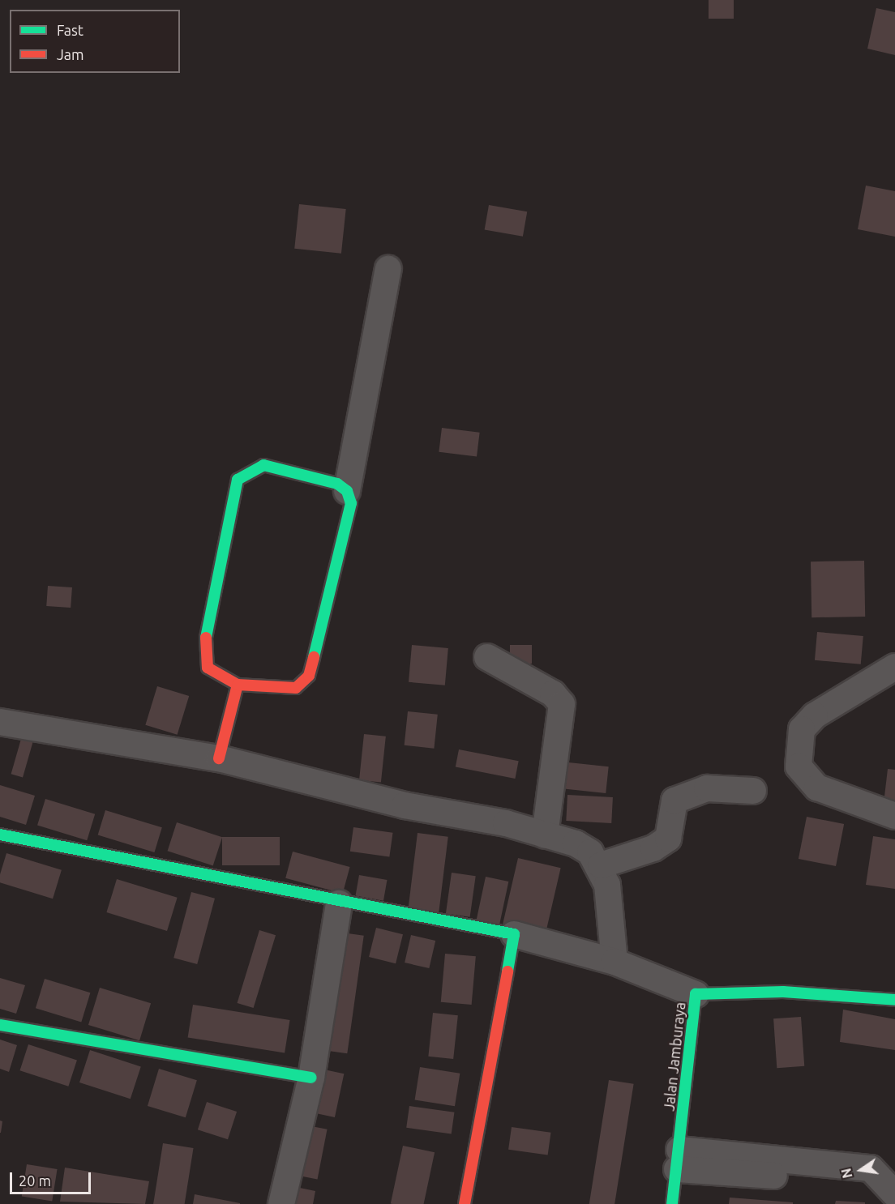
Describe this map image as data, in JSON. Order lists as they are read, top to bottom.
{
  "streets": {
    "street": ["Jalan Jamburaya"]
  },
  "legend": ["Fast", "Jam"],
  "scale_bar": "20 m",
  "north": "left"
}
